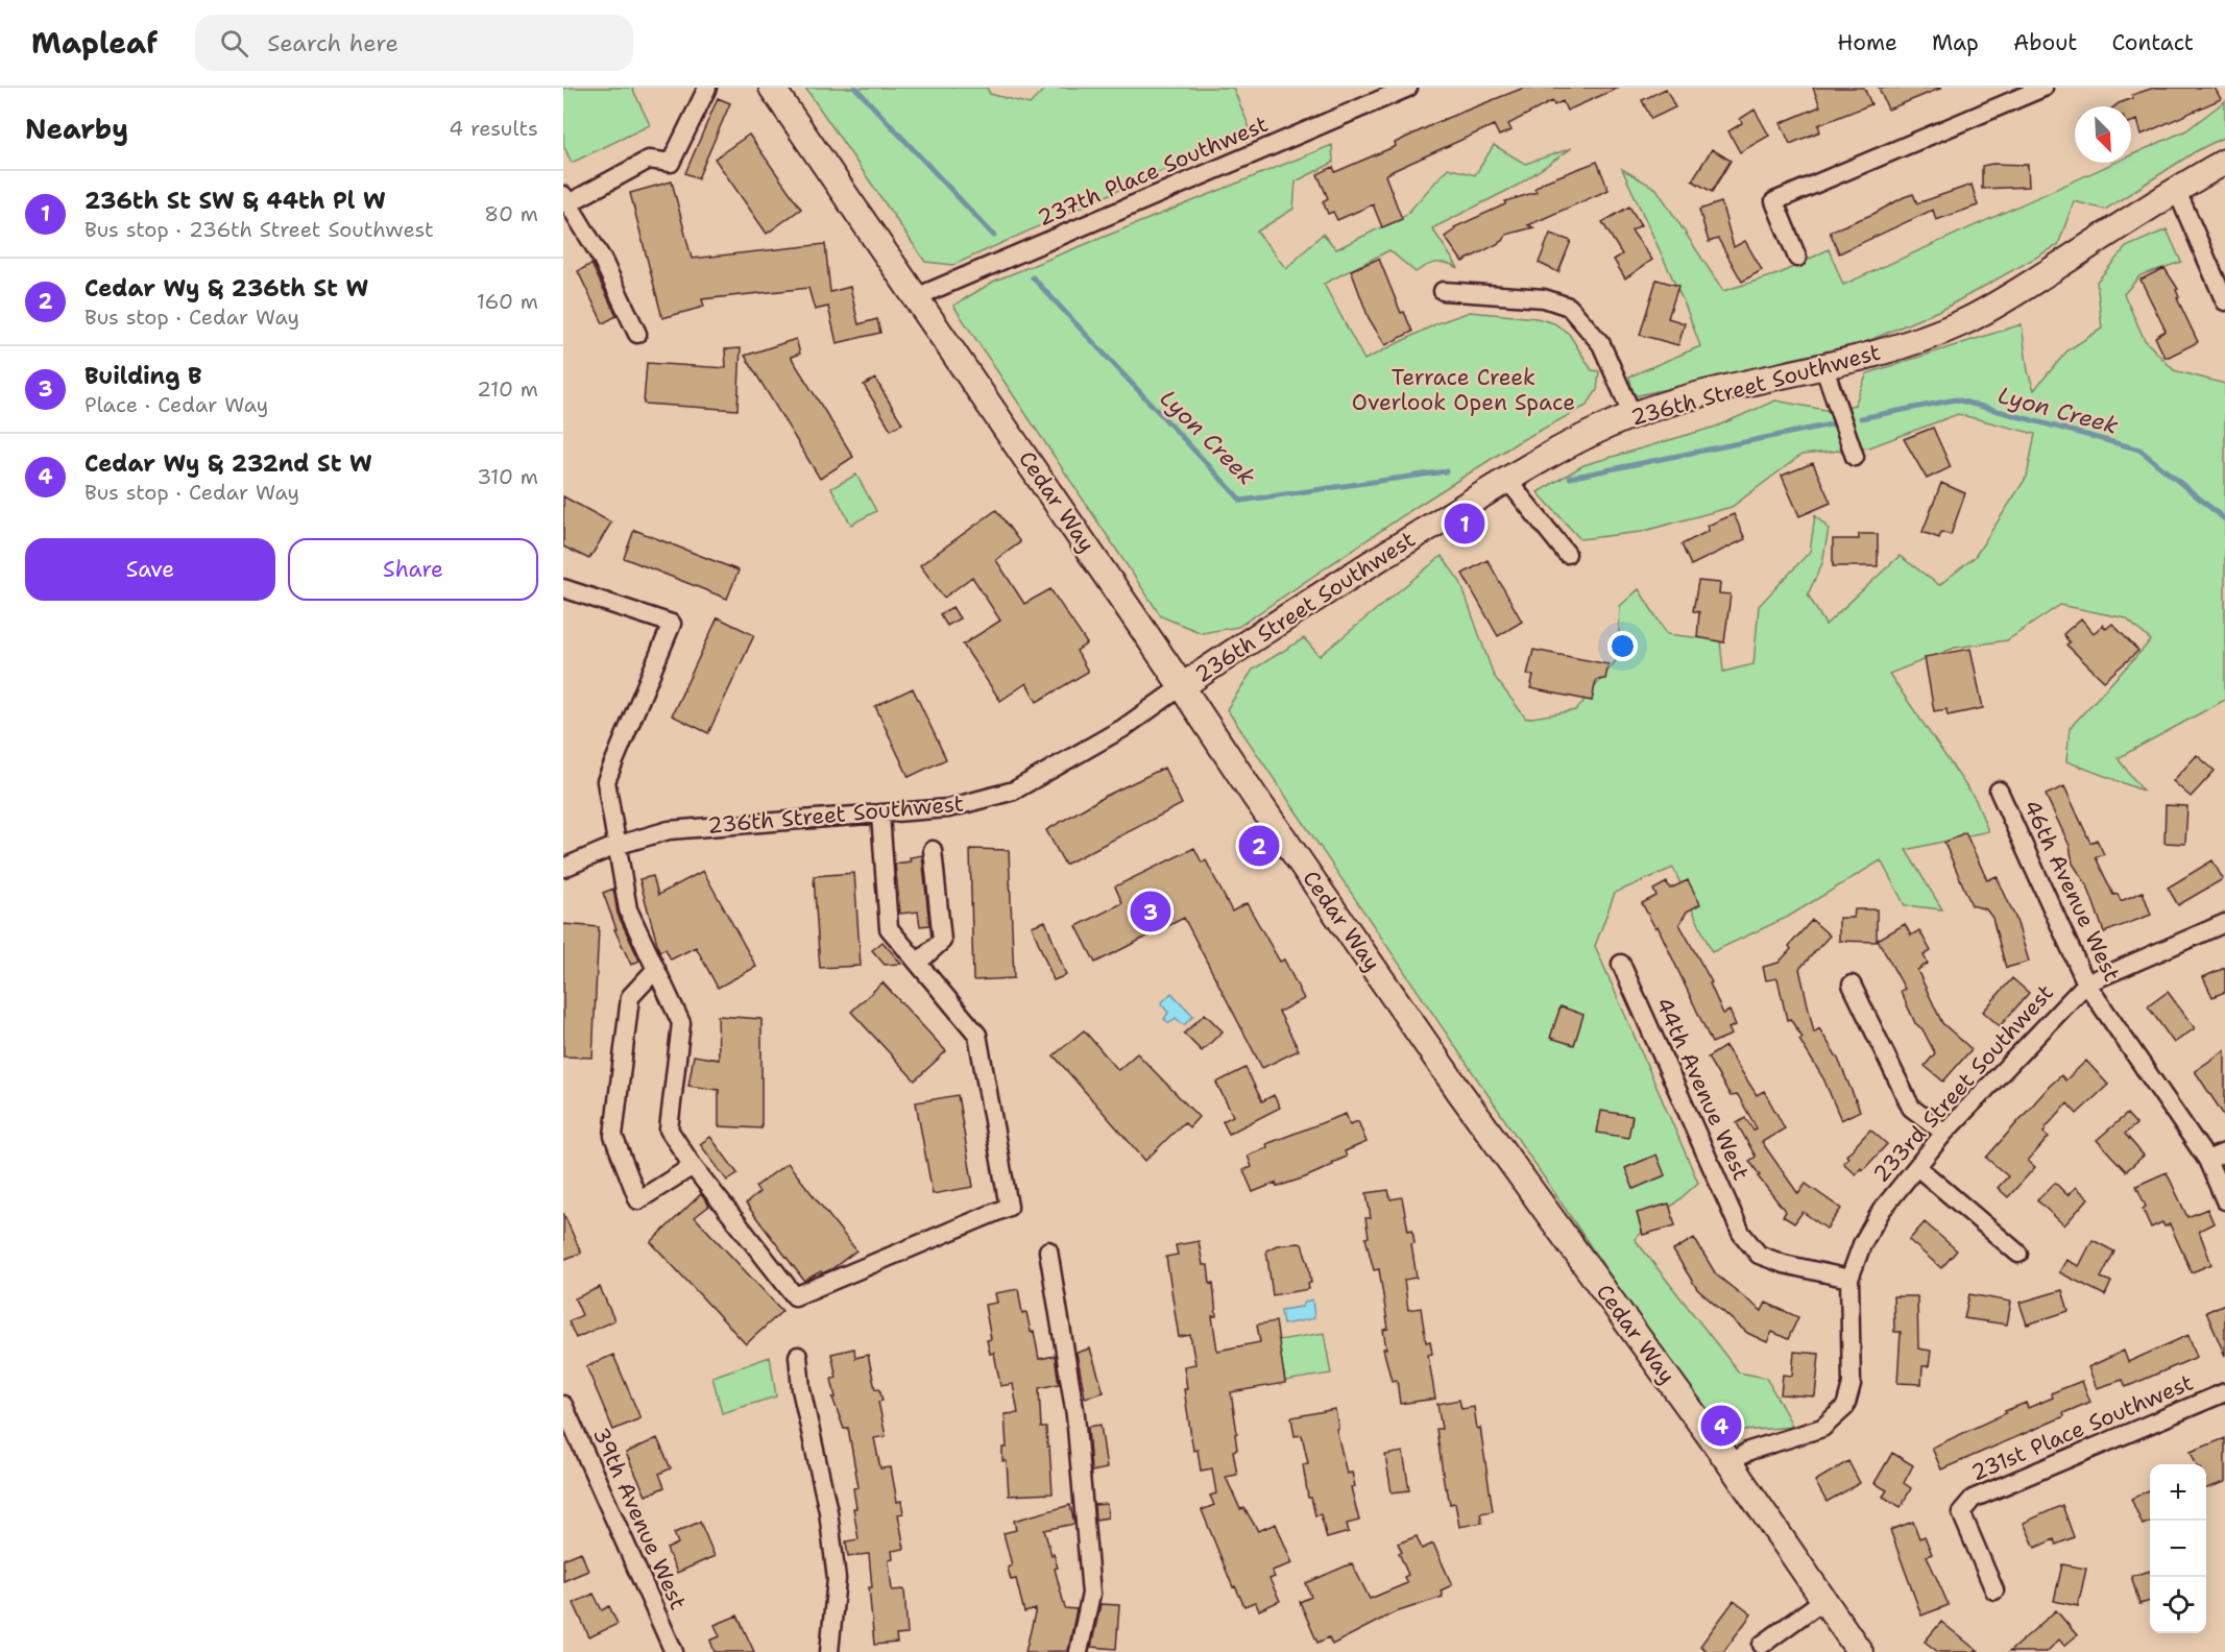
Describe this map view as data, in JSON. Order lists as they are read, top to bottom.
{
  "streets": {
    "main road": ["236th Street Southwest", "Cedar Way"],
    "street": [
      "237th Place Southwest",
      "46th Avenue West",
      "233rd Street Southwest",
      "44th Avenue West",
      "231st Place Southwest",
      "39th Avenue West"
    ]
  },
  "crossings": [
    ["237th Place Southwest", "Cedar Way"],
    ["236th Street Southwest", "Cedar Way"],
    ["46th Avenue West", "233rd Street Southwest"],
    ["233rd Street Southwest", "44th Avenue West"]
  ],
  "water": ["Lyon Creek"],
  "parks": ["Terrace Creek Overlook Open Space"],
  "north": "bottom right",
  "page": {
    "header": "Mapleaf",
    "search": "Search here",
    "nav": [
      "Home",
      "Map",
      "About",
      "Contact"
    ],
    "heading": ["Nearby", "4 results"],
    "list": [
      {
        "mark": "1",
        "name": "236th St SW & 44th Pl W",
        "note": "Bus stop · 236th Street Southwest",
        "value": "80 m"
      },
      {
        "mark": "2",
        "name": "Cedar Wy & 236th St W",
        "note": "Bus stop · Cedar Way",
        "value": "160 m"
      },
      {
        "mark": "3",
        "name": "Building B",
        "note": "Place · Cedar Way",
        "value": "210 m"
      },
      {
        "mark": "4",
        "name": "Cedar Wy & 232nd St W",
        "note": "Bus stop · Cedar Way",
        "value": "310 m"
      }
    ],
    "pins": [
      "1",
      "2",
      "3",
      "4"
    ],
    "buttons": ["Save", "Share"],
    "map_buttons": ["+", "−"]
  }
}
